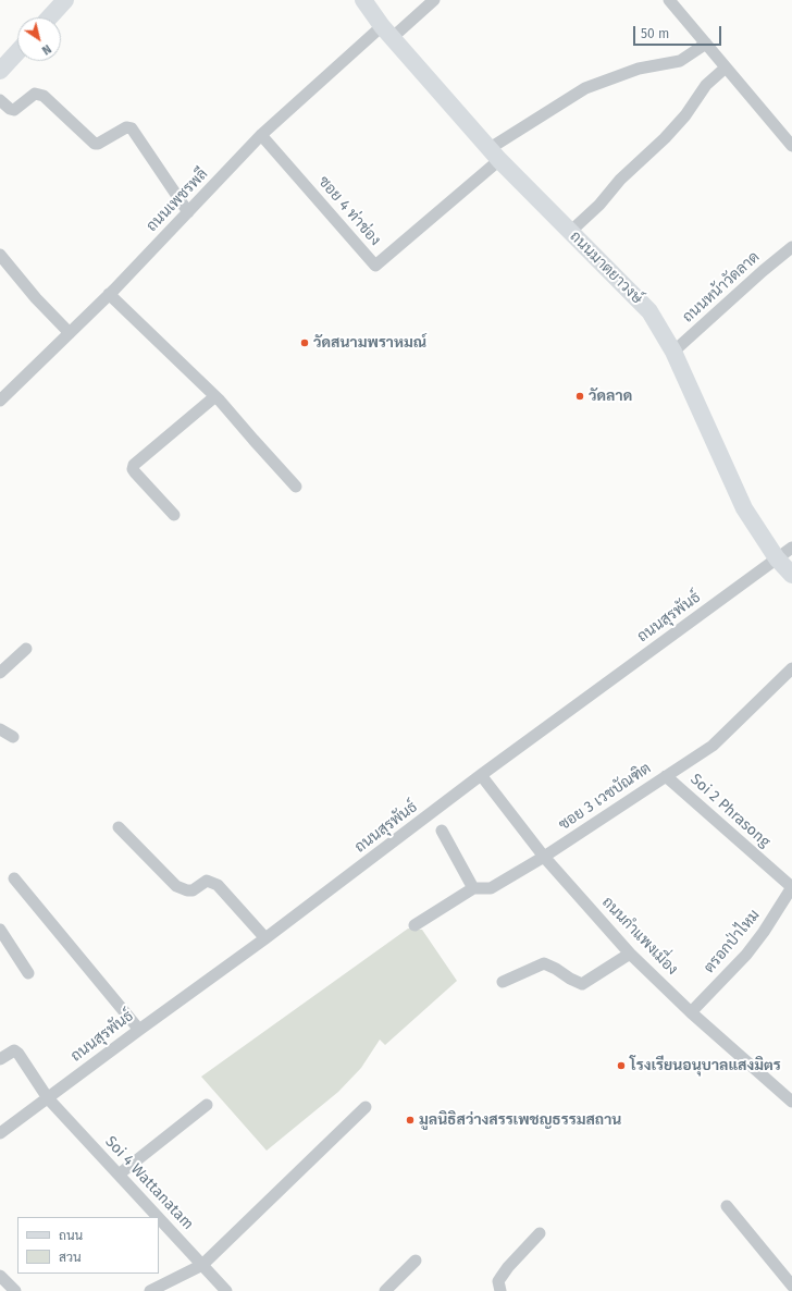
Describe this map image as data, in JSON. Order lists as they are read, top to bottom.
{
  "streets": {
    "street": [
      "ถนนเพชรพลี",
      "ซอย 4 ท่าช่อง",
      "ถนนมาตยาวงษ์",
      "ถนนหน้าวัดลาด",
      "ถนนสุรพันธ์",
      "ซอย 3 เวชบัณฑิต",
      "Soi 2 Phrasong",
      "ถนนกำแพงเมี่อง",
      "ตรอกป่าไหม",
      "Soi 4 Wattanatam"
    ]
  },
  "crossings": [
    ["ถนนเพชรพลี", "ซอย 4 ท่าช่อง"],
    ["ถนนเพชรพลี", "ถนนมาตยาวงษ์"],
    ["ซอย 4 ท่าช่อง", "ถนนมาตยาวงษ์"],
    ["ถนนมาตยาวงษ์", "ถนนหน้าวัดลาด"],
    ["ถนนมาตยาวงษ์", "ถนนสุรพันธ์"],
    ["ถนนสุรพันธ์", "ถนนกำแพงเมี่อง"],
    ["ถนนสุรพันธ์", "Soi 4 Wattanatam"],
    ["ซอย 3 เวชบัณฑิต", "Soi 2 Phrasong"],
    ["ซอย 3 เวชบัณฑิต", "ถนนกำแพงเมี่อง"],
    ["Soi 2 Phrasong", "ตรอกป่าไหม"],
    ["ถนนกำแพงเมี่อง", "ตรอกป่าไหม"]
  ],
  "places": [
    "วัดสนามพราหมณ์",
    "วัดลาด",
    "โรงเรียนอนุบาลแสงมิตร",
    "มูลนิธิสว่างสรรเพชญธรรมสถาน"
  ],
  "legend": ["ถนน", "สวน"],
  "scale_bar": "50 m",
  "north": "bottom right"
}
